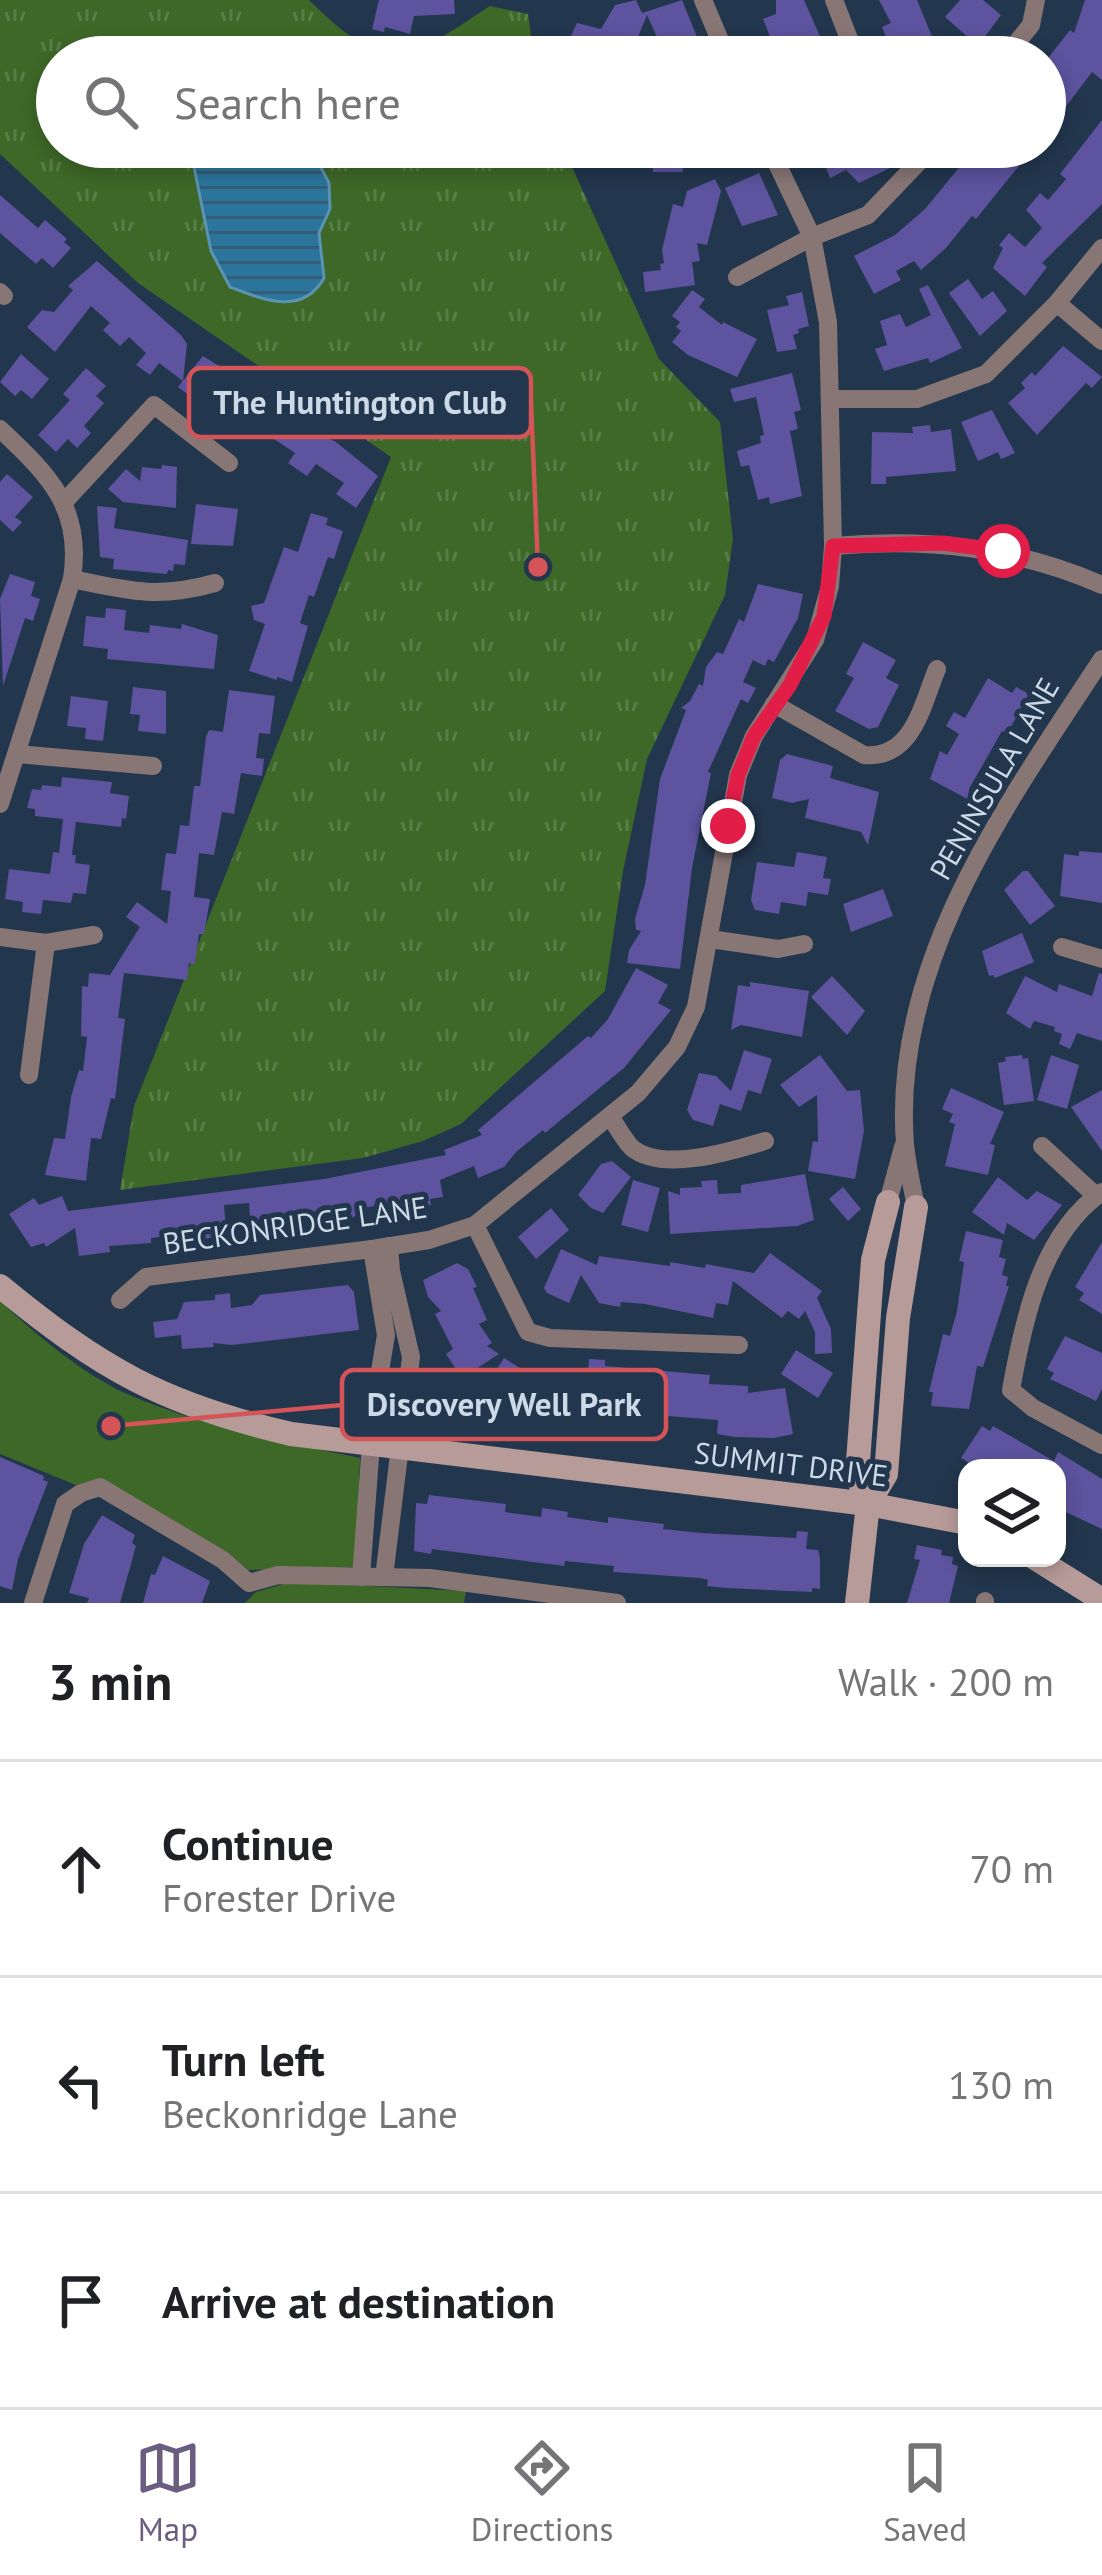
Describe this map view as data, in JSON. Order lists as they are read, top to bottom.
{
  "streets": {
    "street": ["PENINSULA LANE", "BECKONRIDGE LANE", "SUMMIT DRIVE"]
  },
  "crossings": [
    ["PENINSULA LANE", "SUMMIT DRIVE"]
  ],
  "places": ["The Huntington Club", "Discovery Well Park"],
  "page": {
    "search": "Search here",
    "heading": ["3 min", "Walk · 200 m"],
    "list": [
      ["Continue", "Forester Drive", "70 m"],
      ["Turn left", "Beckonridge Lane", "130 m"],
      "Arrive at destination"
    ],
    "nav": ["Map", "Directions", "Saved"]
  }
}
